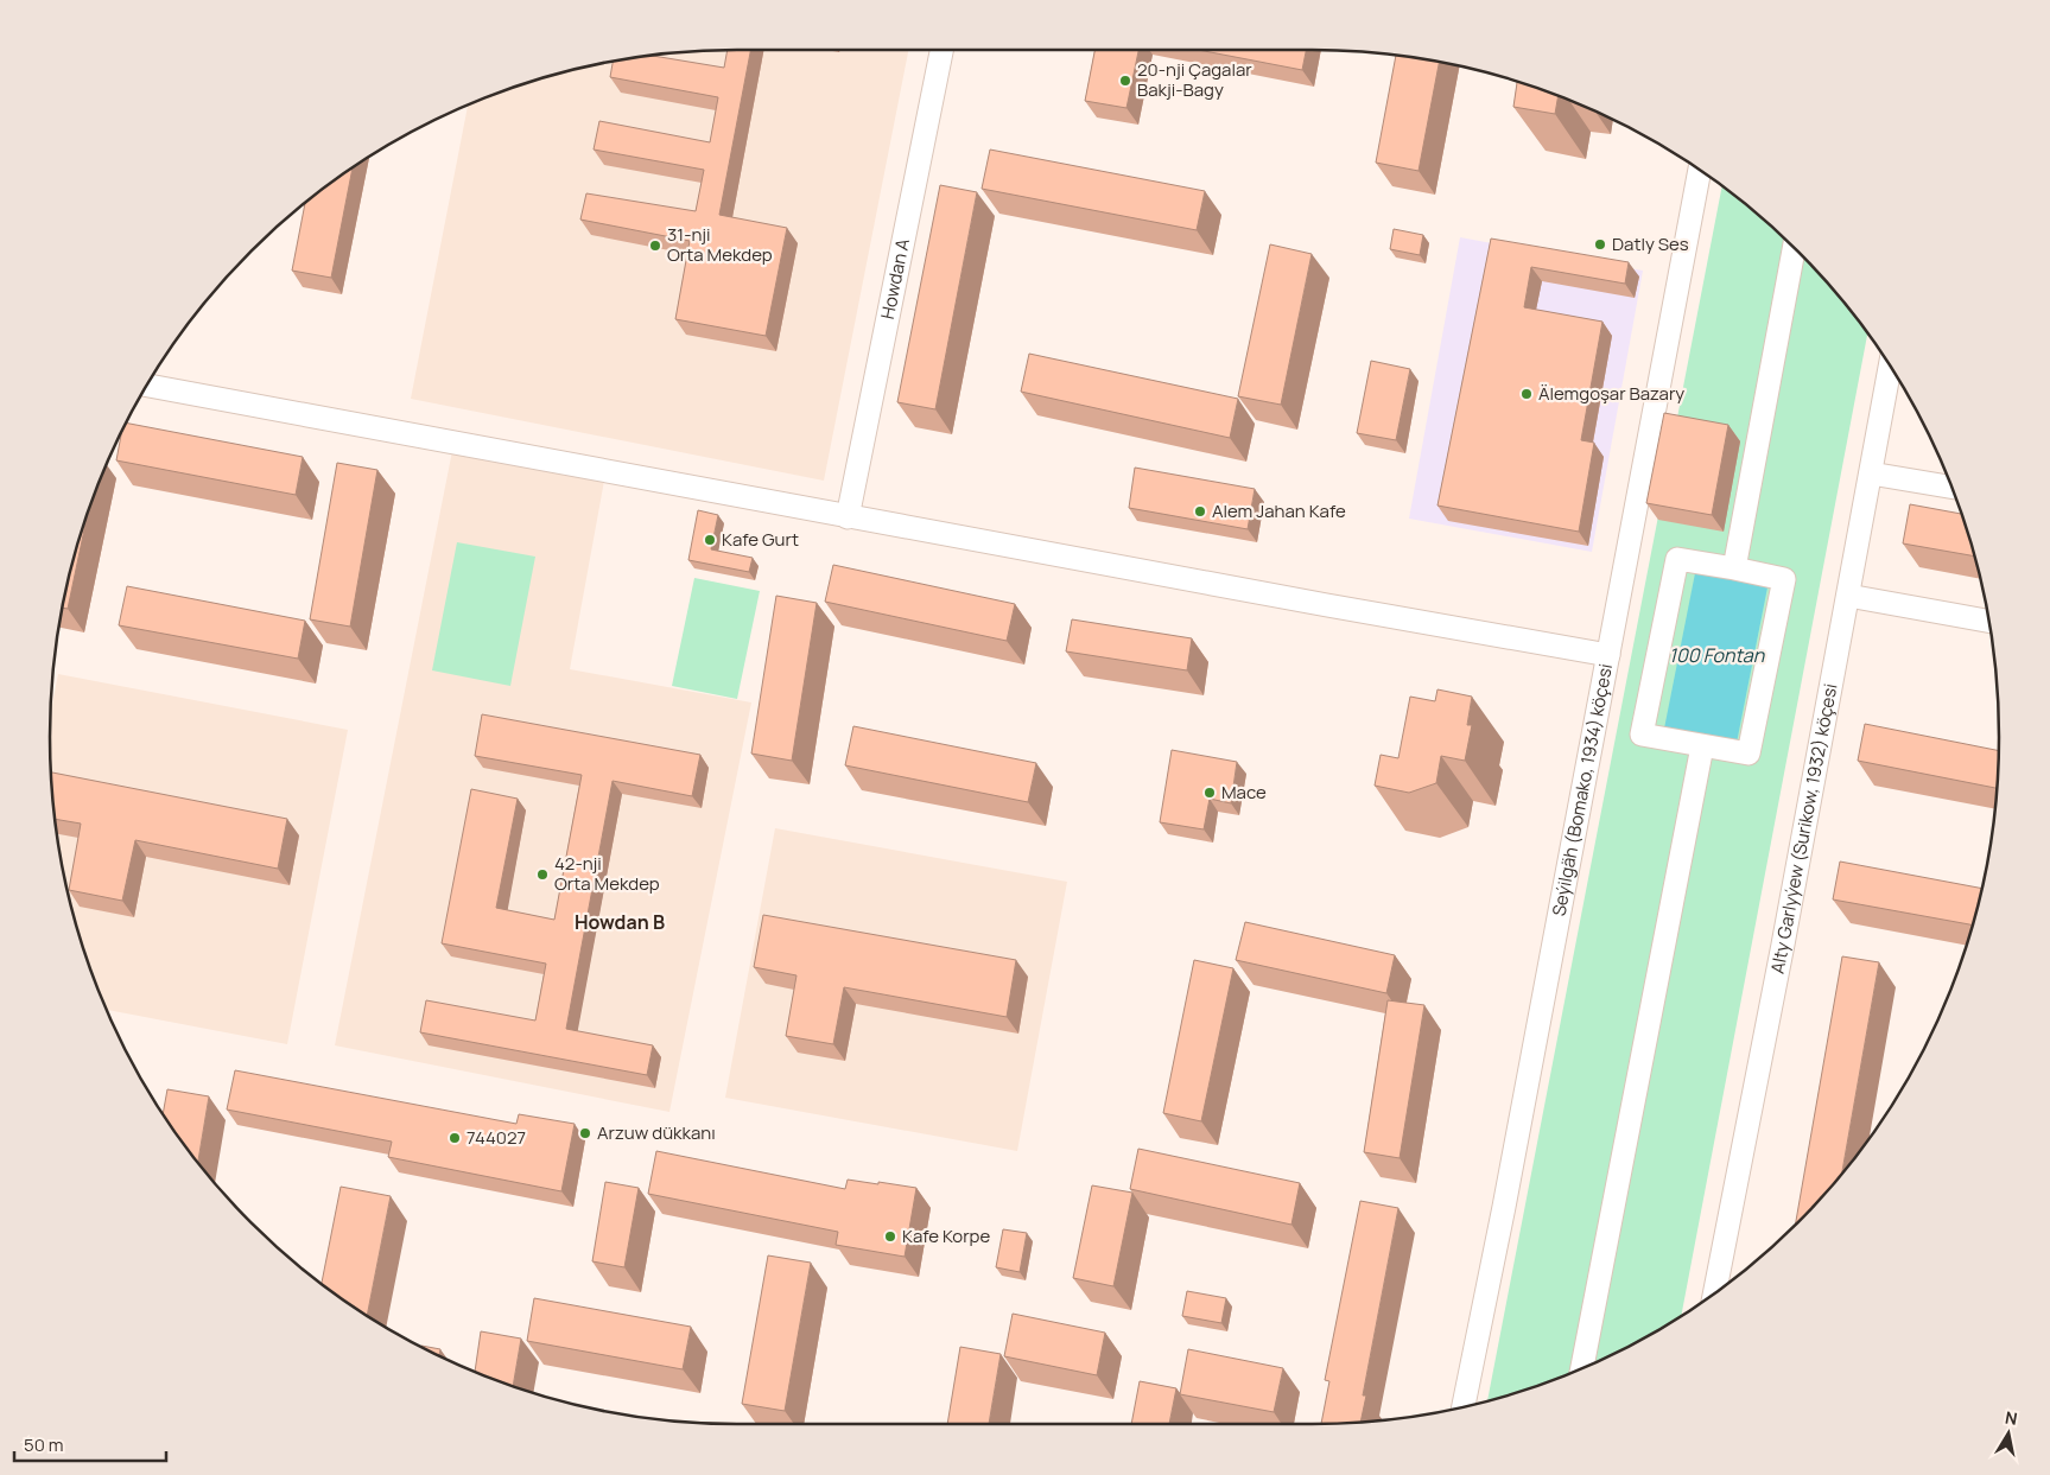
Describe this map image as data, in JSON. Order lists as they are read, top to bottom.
{
  "streets": {
    "street": ["Howdan A", "Seýilgäh (Bomako, 1934) köçesi", "Alty Garlyýew (Surikow, 1932) köçesi"]
  },
  "districts": ["Howdan B"],
  "water": ["100 Fontan"],
  "places": [
    "20-nji Çagalar Bakji-Bagy",
    "Datly Ses",
    "31-nji Orta Mekdep",
    "Älemgoşar Bazary",
    "Alem Jahan Kafe",
    "Kafe Gurt",
    "Mace",
    "42-nji Orta Mekdep",
    "Arzuw dükkanı",
    "744027",
    "Kafe Korpe"
  ],
  "scale_bar": "50 m",
  "north": "top"
}
